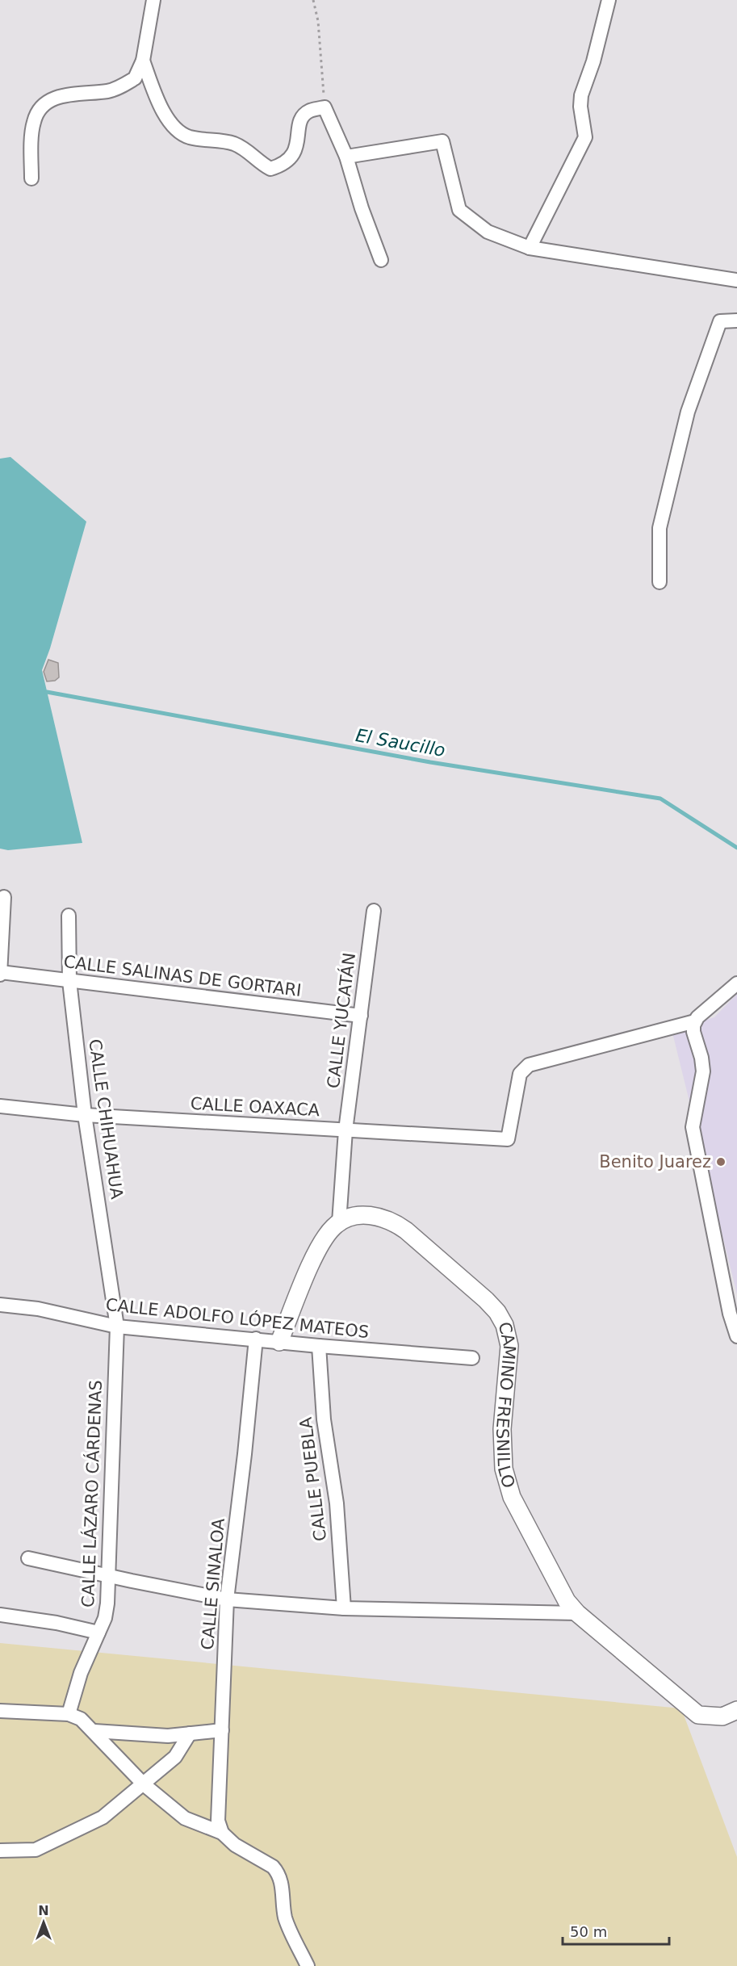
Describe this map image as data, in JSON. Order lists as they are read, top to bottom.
{
  "streets": {
    "street": [
      "CALLE SALINAS DE GORTARI",
      "CALLE YUCATÁN",
      "CALLE OAXACA",
      "CALLE CHIHUAHUA",
      "CALLE ADOLFO LÓPEZ MATEOS",
      "CAMINO FRESNILLO",
      "CALLE PUEBLA",
      "CALLE LÁZARO CÁRDENAS",
      "CALLE SINALOA"
    ]
  },
  "crossings": [
    ["CALLE SALINAS DE GORTARI", "CALLE YUCATÁN"],
    ["CALLE SALINAS DE GORTARI", "CALLE CHIHUAHUA"],
    ["CALLE YUCATÁN", "CALLE OAXACA"],
    ["CALLE YUCATÁN", "CAMINO FRESNILLO"],
    ["CALLE OAXACA", "CALLE CHIHUAHUA"],
    ["CALLE CHIHUAHUA", "CALLE ADOLFO LÓPEZ MATEOS"],
    ["CALLE CHIHUAHUA", "CALLE LÁZARO CÁRDENAS"],
    ["CALLE ADOLFO LÓPEZ MATEOS", "CALLE PUEBLA"],
    ["CALLE ADOLFO LÓPEZ MATEOS", "CALLE LÁZARO CÁRDENAS"],
    ["CALLE ADOLFO LÓPEZ MATEOS", "CALLE SINALOA"]
  ],
  "water": ["El Saucillo"],
  "places": ["Benito Juarez"],
  "scale_bar": "50 m",
  "north": "top"
}
